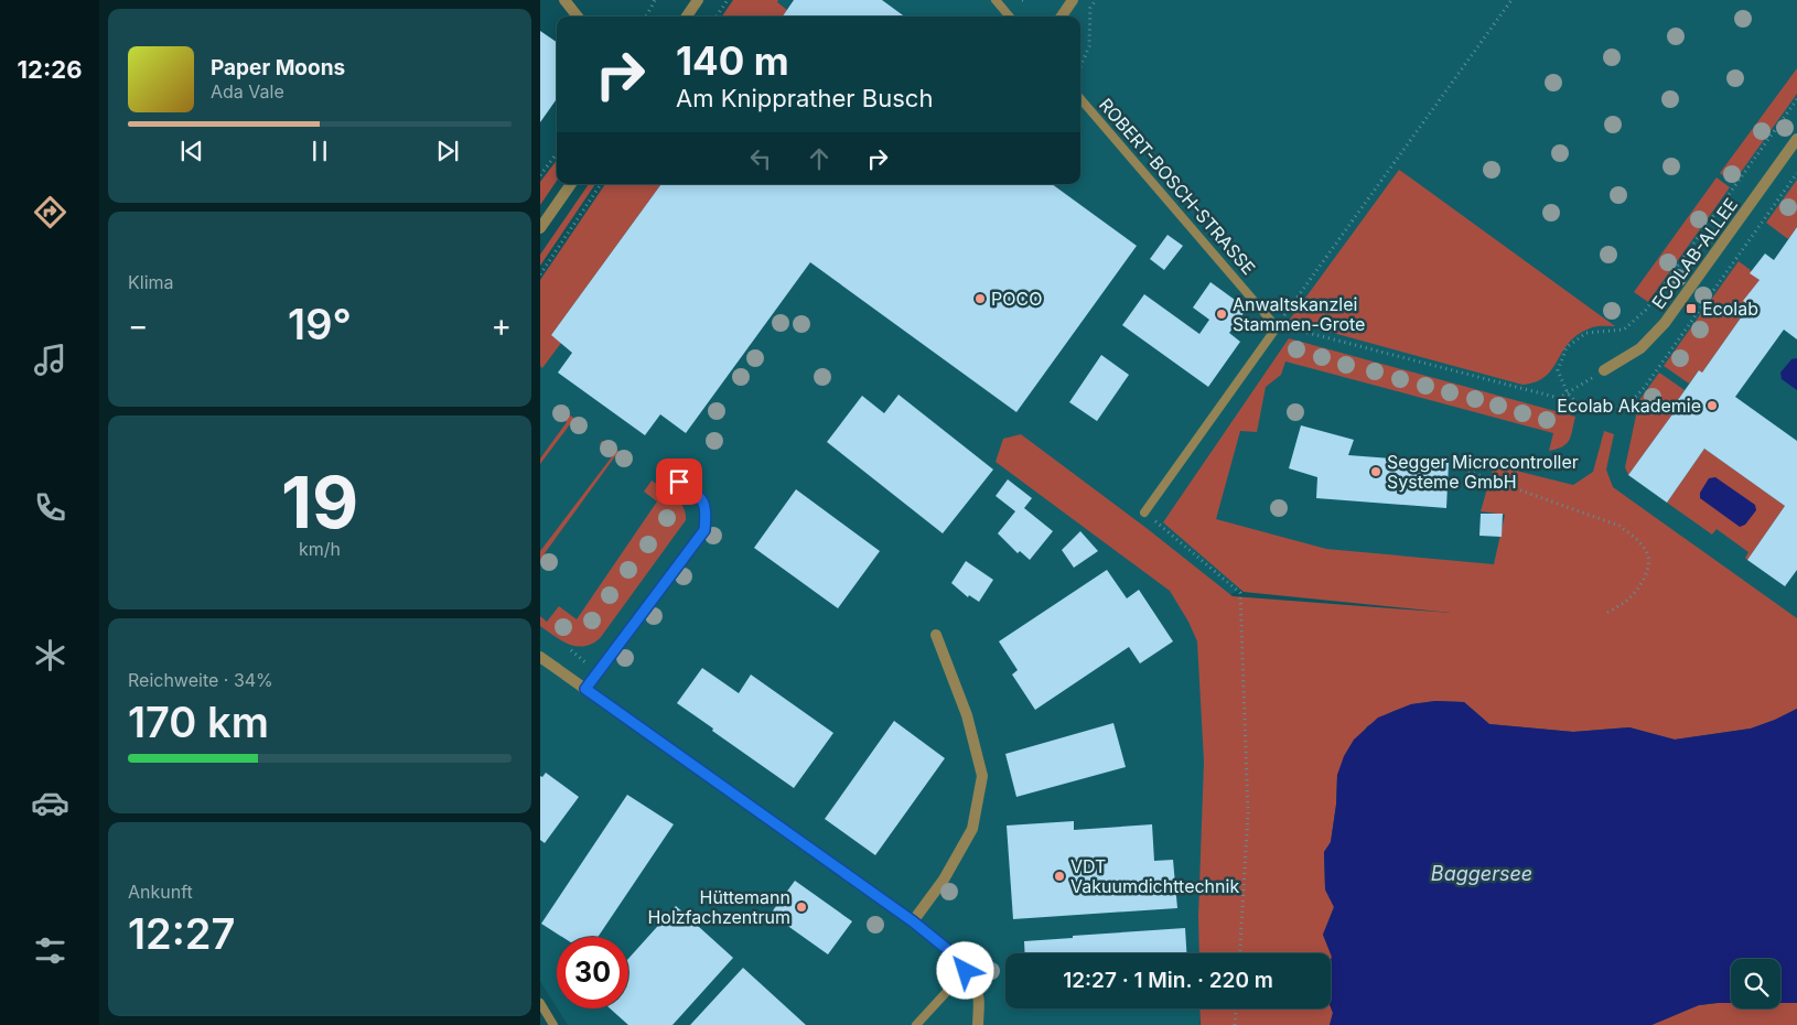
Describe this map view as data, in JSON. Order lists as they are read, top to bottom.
{
  "streets": {
    "street": ["ECOLAB-ALLEE"],
    "lane": ["ROBERT-BOSCH-STRASSE"]
  },
  "water": ["Baggersee"],
  "places": {
    "other": [
      "POCO",
      "Anwaltskanzlei Stammen-Grote",
      "Ecolab Akademie",
      "Segger Microcontroller Systeme GmbH",
      "VDT Vakuumdichttechnik",
      "Hüttemann Holzfachzentrum"
    ],
    "transit": ["Ecolab"]
  },
  "page": {
    "tabs": "12:26",
    "turn": ["140 m", "Am Knipprather Busch"],
    "song": ["Paper Moons", "Ada Vale"],
    "tile": [
      "Klima",
      ["19", "km/h"],
      ["Reichweite · 34%", "170 km"],
      ["Ankunft", "12:27"]
    ],
    "heat": ["−", "19°", "+"],
    "limit": "30",
    "trip": "12:27 · 1 Min. · 220 m"
  }
}
